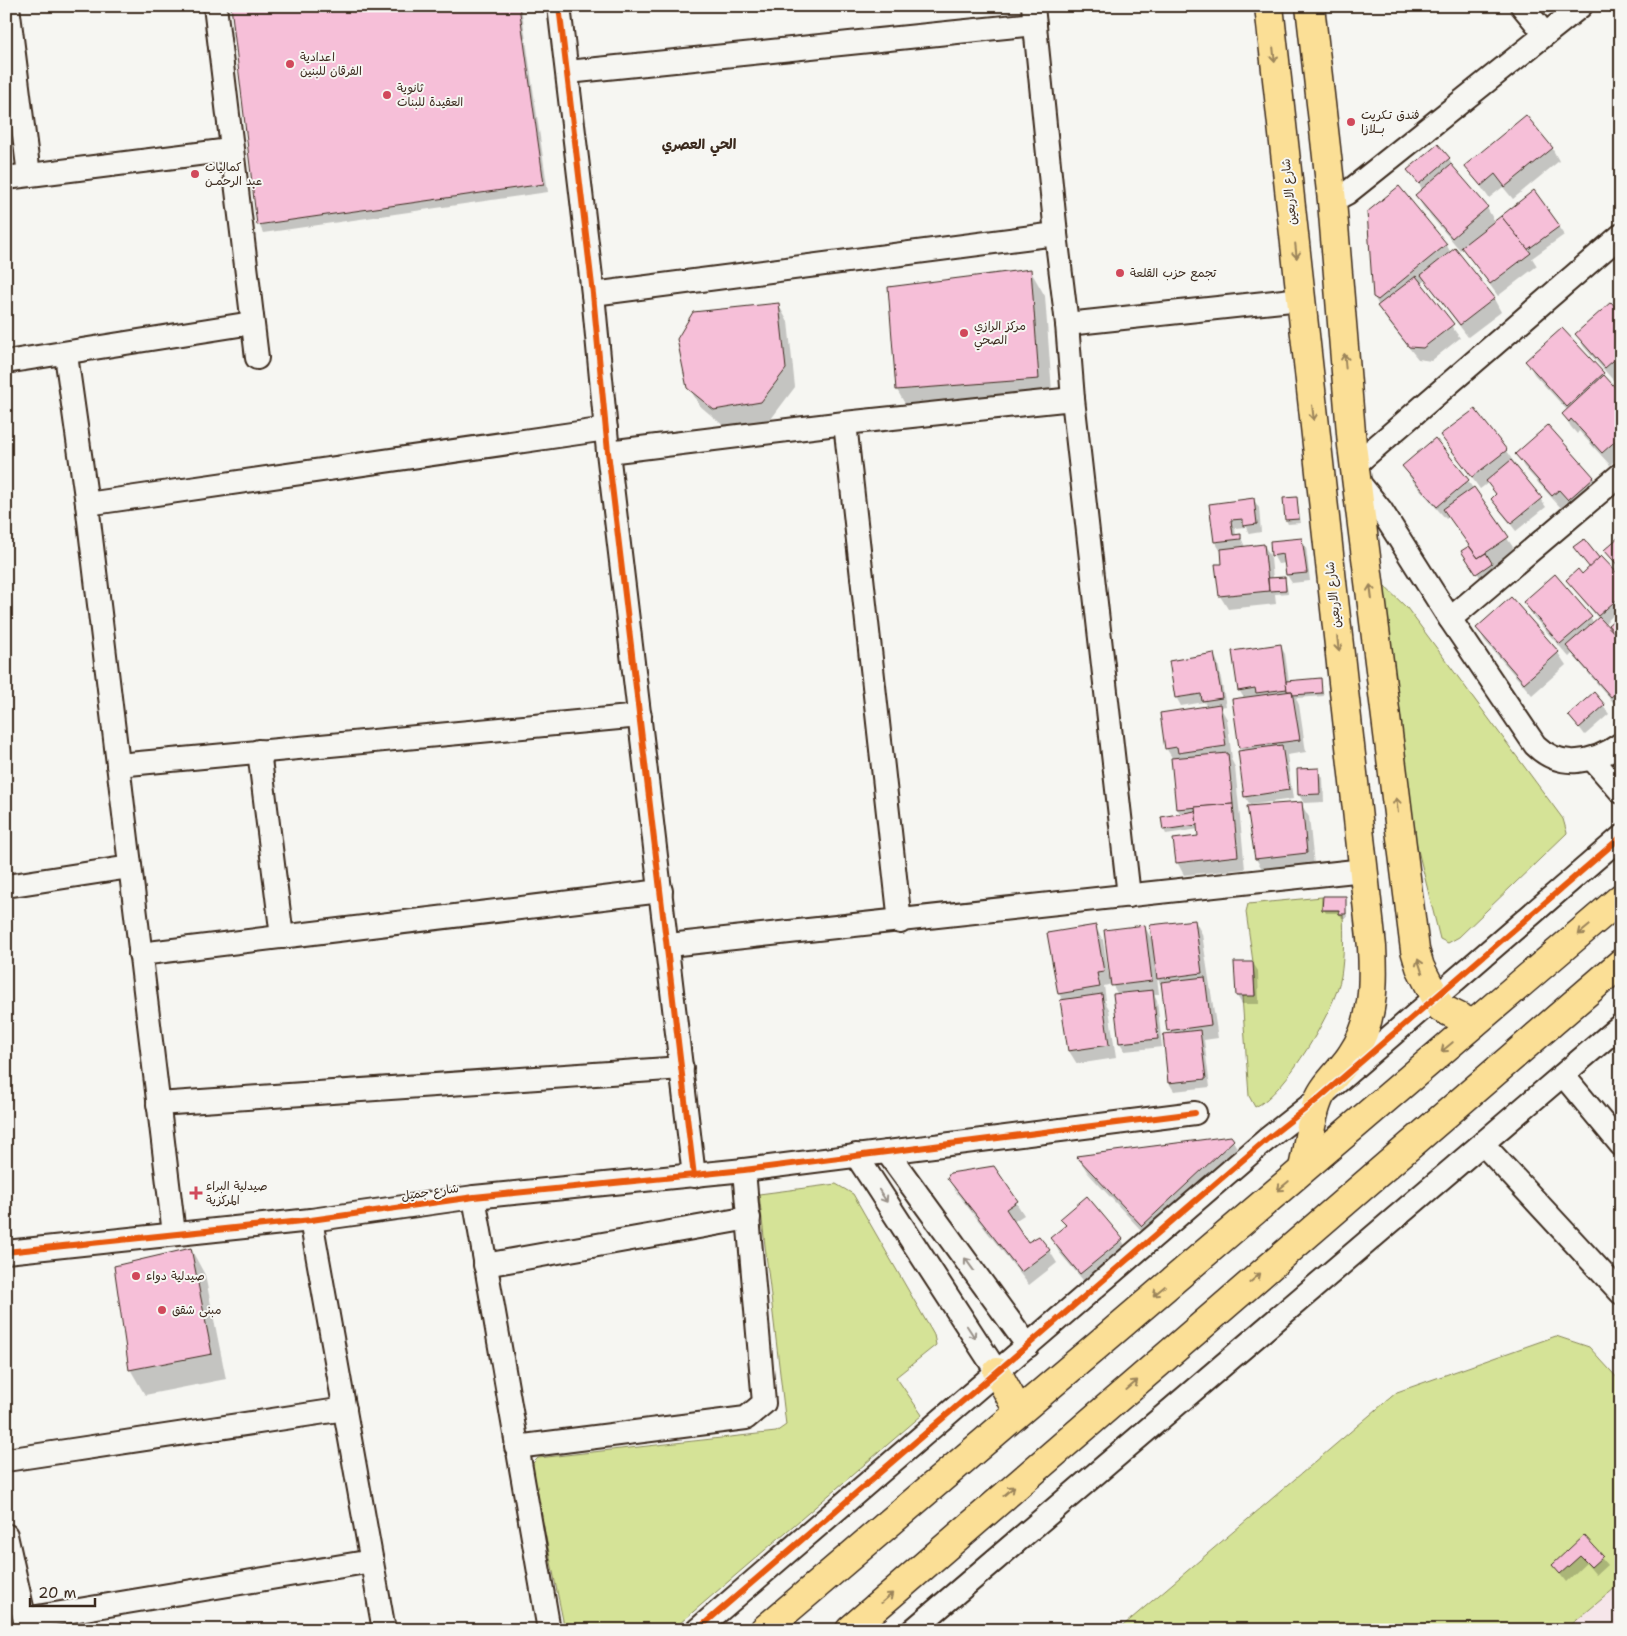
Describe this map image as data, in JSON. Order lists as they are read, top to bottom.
{
  "streets": {
    "main road": ["شارع الاربعين"],
    "street": ["شارع جميل"]
  },
  "districts": ["الحي العصري"],
  "places": {
    "other": [
      "اعدادية الفرقان للبنين",
      "ثانوية العقيدة للبنات",
      "فندق تـكريت بــلازا",
      "كماليات عبد الرحمـن",
      "تجمع حزب القلعة",
      "مركز الرازي الصحي",
      "صيدلية دواء",
      "مبنى شقق"
    ],
    "health": ["صيدلية البراء المركزية"]
  },
  "scale_bar": "20 m"
}
